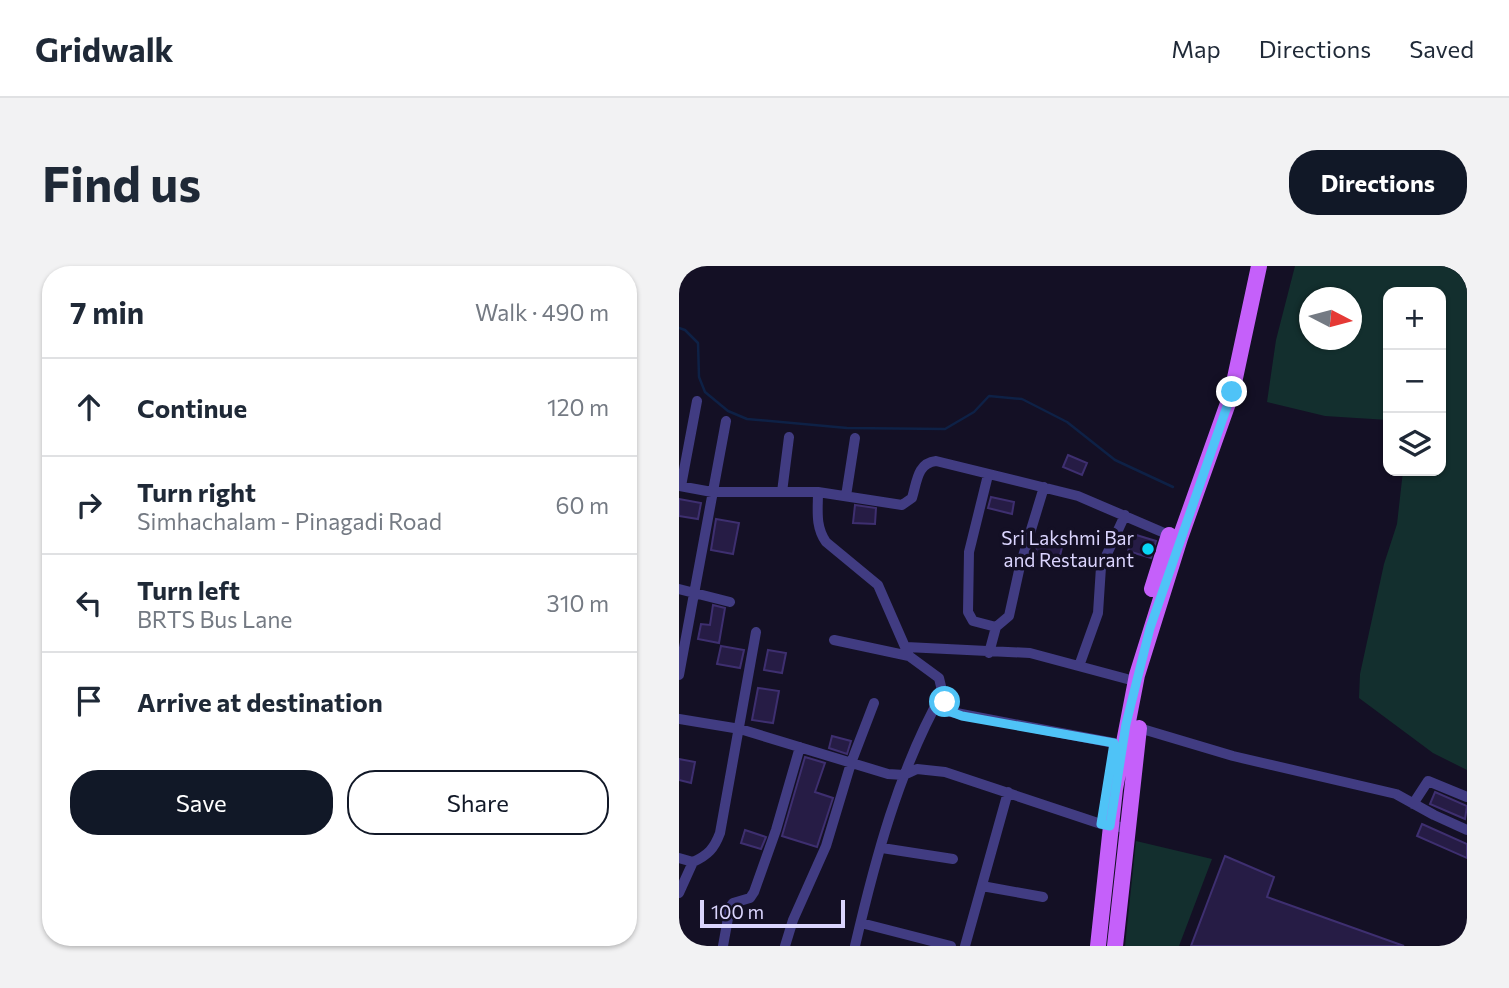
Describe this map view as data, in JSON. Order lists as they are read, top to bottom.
{
  "places": ["Sri Lakshmi Bar and Restaurant"],
  "scale_bar": "100 m",
  "north": "right",
  "page": {
    "header": "Gridwalk",
    "nav": ["Map", "Directions", "Saved"],
    "buttons": [
      "Directions",
      ["Save", "Share"]
    ],
    "title": "Find us",
    "heading": ["7 min", "Walk · 490 m"],
    "map_buttons": ["+", "−"],
    "list": [
      ["Continue", "120 m"],
      ["Turn right", "Simhachalam - Pinagadi Road", "60 m"],
      ["Turn left", "BRTS Bus Lane", "310 m"],
      "Arrive at destination"
    ],
    "scale": "100 m"
  }
}
